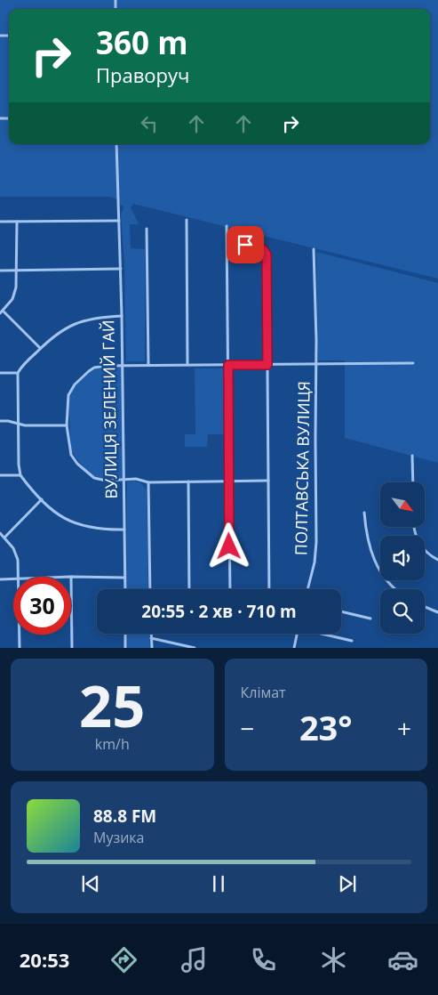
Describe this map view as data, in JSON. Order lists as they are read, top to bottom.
{
  "streets": {
    "street": ["ВУЛИЦЯ ЗЕЛЕНИЙ ГАЙ", "ПОЛТАВСЬКА ВУЛИЦЯ"]
  },
  "crossings": [
    ["ВУЛИЦЯ ЗЕЛЕНИЙ ГАЙ", "ПОЛТАВСЬКА ВУЛИЦЯ"]
  ],
  "north": "bottom right",
  "page": {
    "turn": ["360 m", "Праворуч"],
    "limit": "30",
    "trip": "20:55 · 2 хв · 710 m",
    "tile": [
      ["25", "km/h"],
      "Клімат"
    ],
    "heat": ["−", "23°", "+"],
    "song": ["88.8 FM", "Музика"],
    "tabs": "20:53"
  }
}
